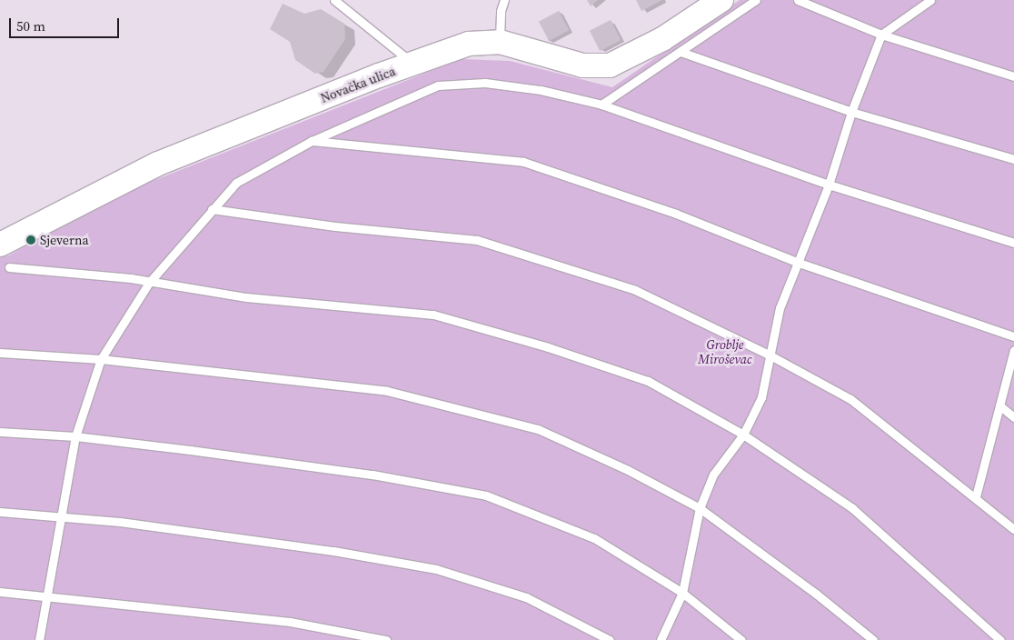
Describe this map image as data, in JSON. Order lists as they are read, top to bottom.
{
  "streets": {
    "street": ["Novačka ulica"]
  },
  "parks": ["Groblje Miroševac"],
  "places": ["Sjeverna"],
  "scale_bar": "50 m"
}
